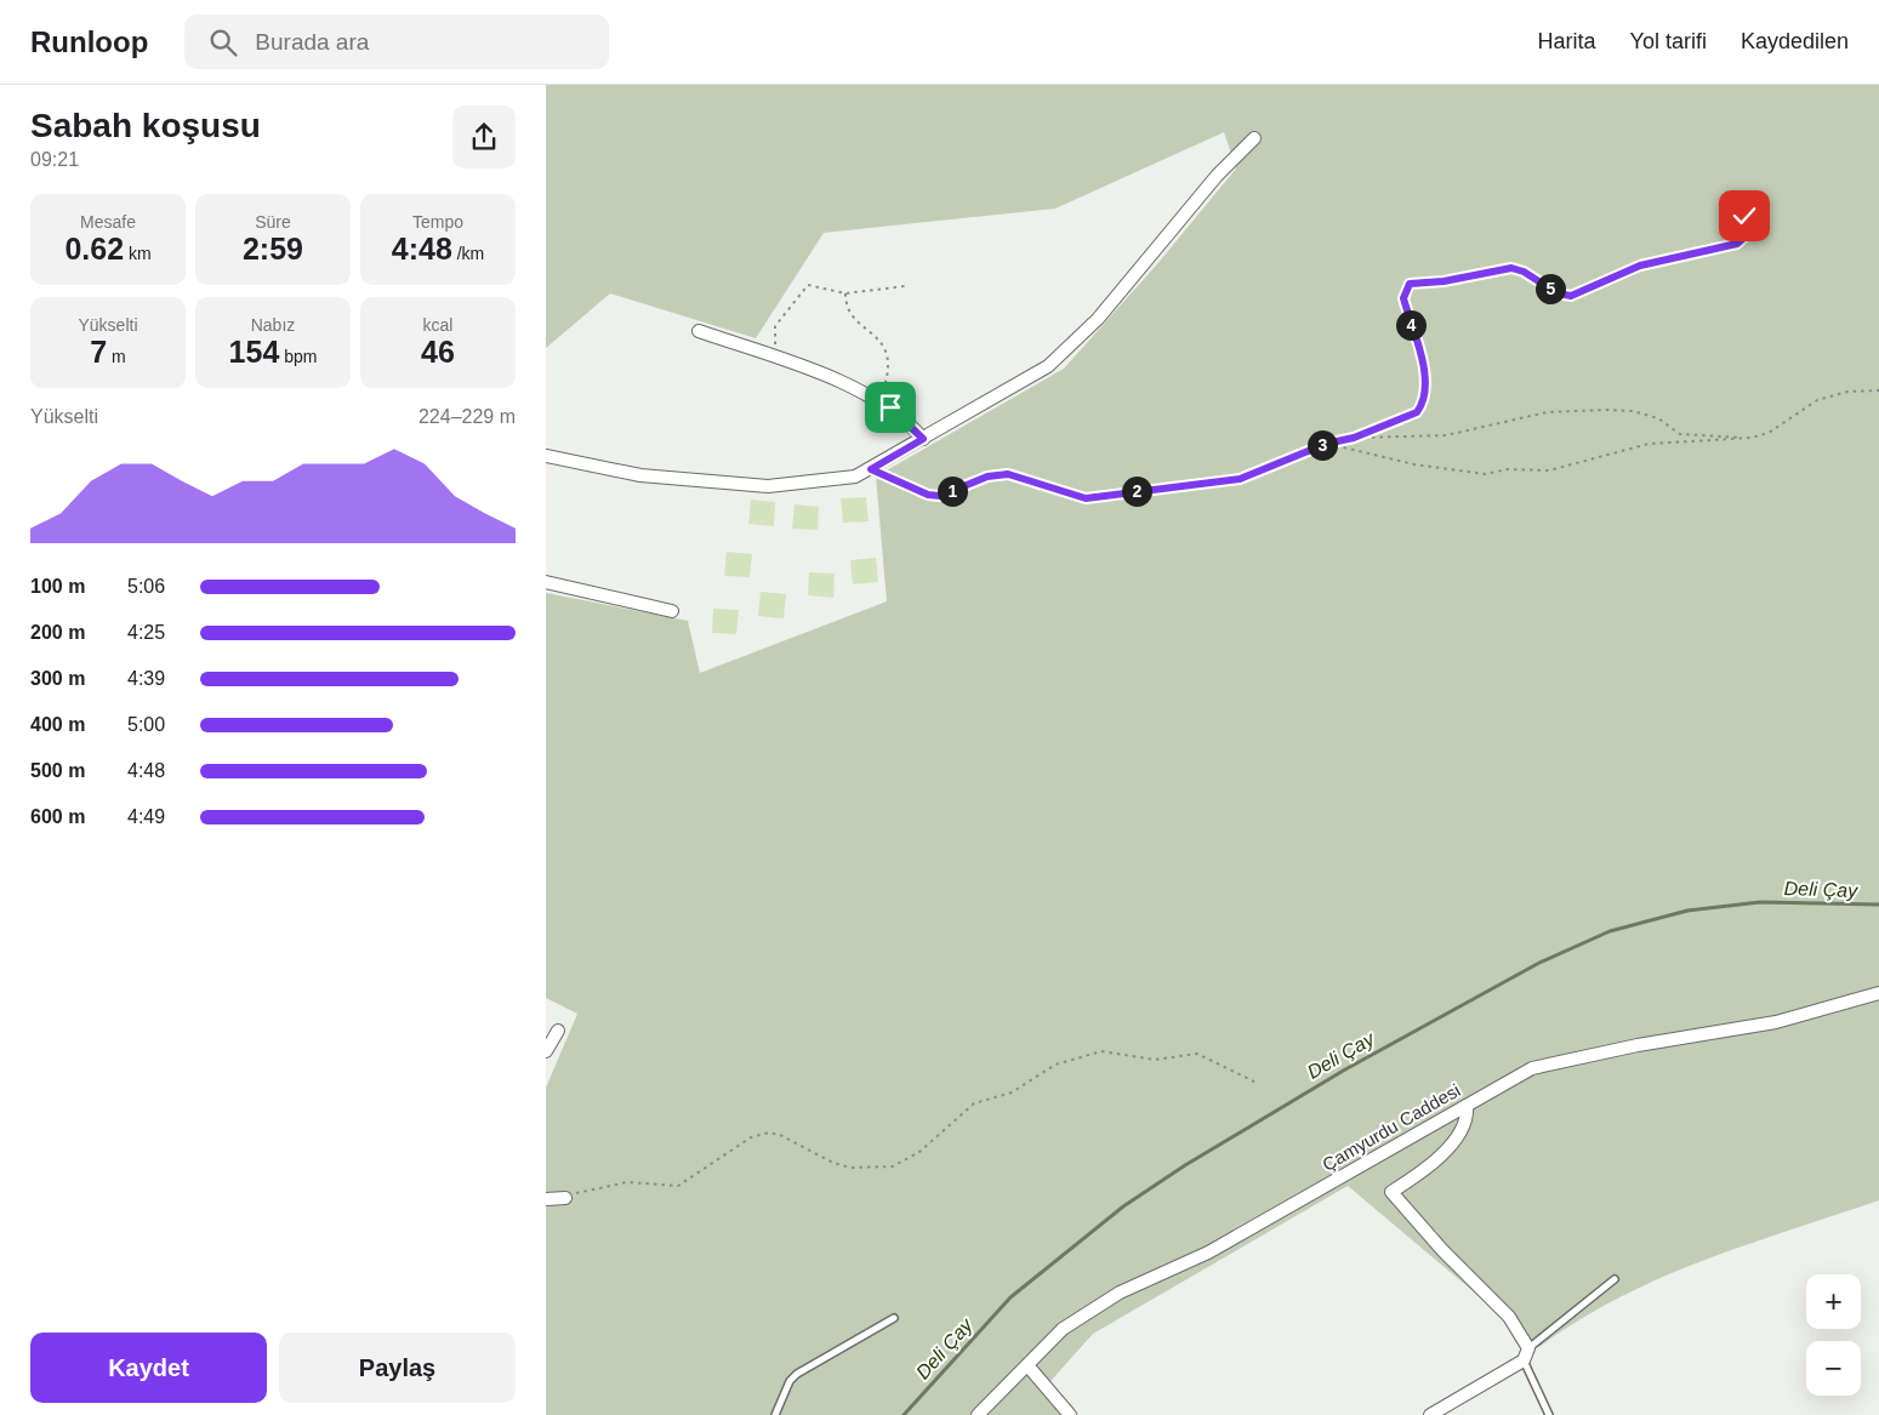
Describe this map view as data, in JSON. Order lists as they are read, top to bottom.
{
  "streets": {
    "street": ["Çamyurdu Caddesi"]
  },
  "water": ["Deli Çay"],
  "page": {
    "header": "Runloop",
    "search": "Burada ara",
    "nav": ["Harita", "Yol tarifi", "Kaydedilen"],
    "heading": ["Sabah koşusu", "09:21"],
    "stats": [
      ["Mesafe", "0.62 km"],
      ["Süre", "2:59"],
      ["Tempo", "4:48 /km"],
      ["Yükselti", "7 m"],
      ["Nabız", "154 bpm"],
      ["kcal", "46"]
    ],
    "pins": [
      "5",
      "4",
      "3",
      "1",
      "2"
    ],
    "chart": ["Yükselti", "224–229 m"],
    "list": [
      {
        "name": "100 m",
        "note": "5:06"
      },
      {
        "name": "200 m",
        "note": "4:25"
      },
      {
        "name": "300 m",
        "note": "4:39"
      },
      {
        "name": "400 m",
        "note": "5:00"
      },
      {
        "name": "500 m",
        "note": "4:48"
      },
      {
        "name": "600 m",
        "note": "4:49"
      }
    ],
    "map_buttons": ["+", "−"],
    "buttons": ["Kaydet", "Paylaş"]
  }
}
